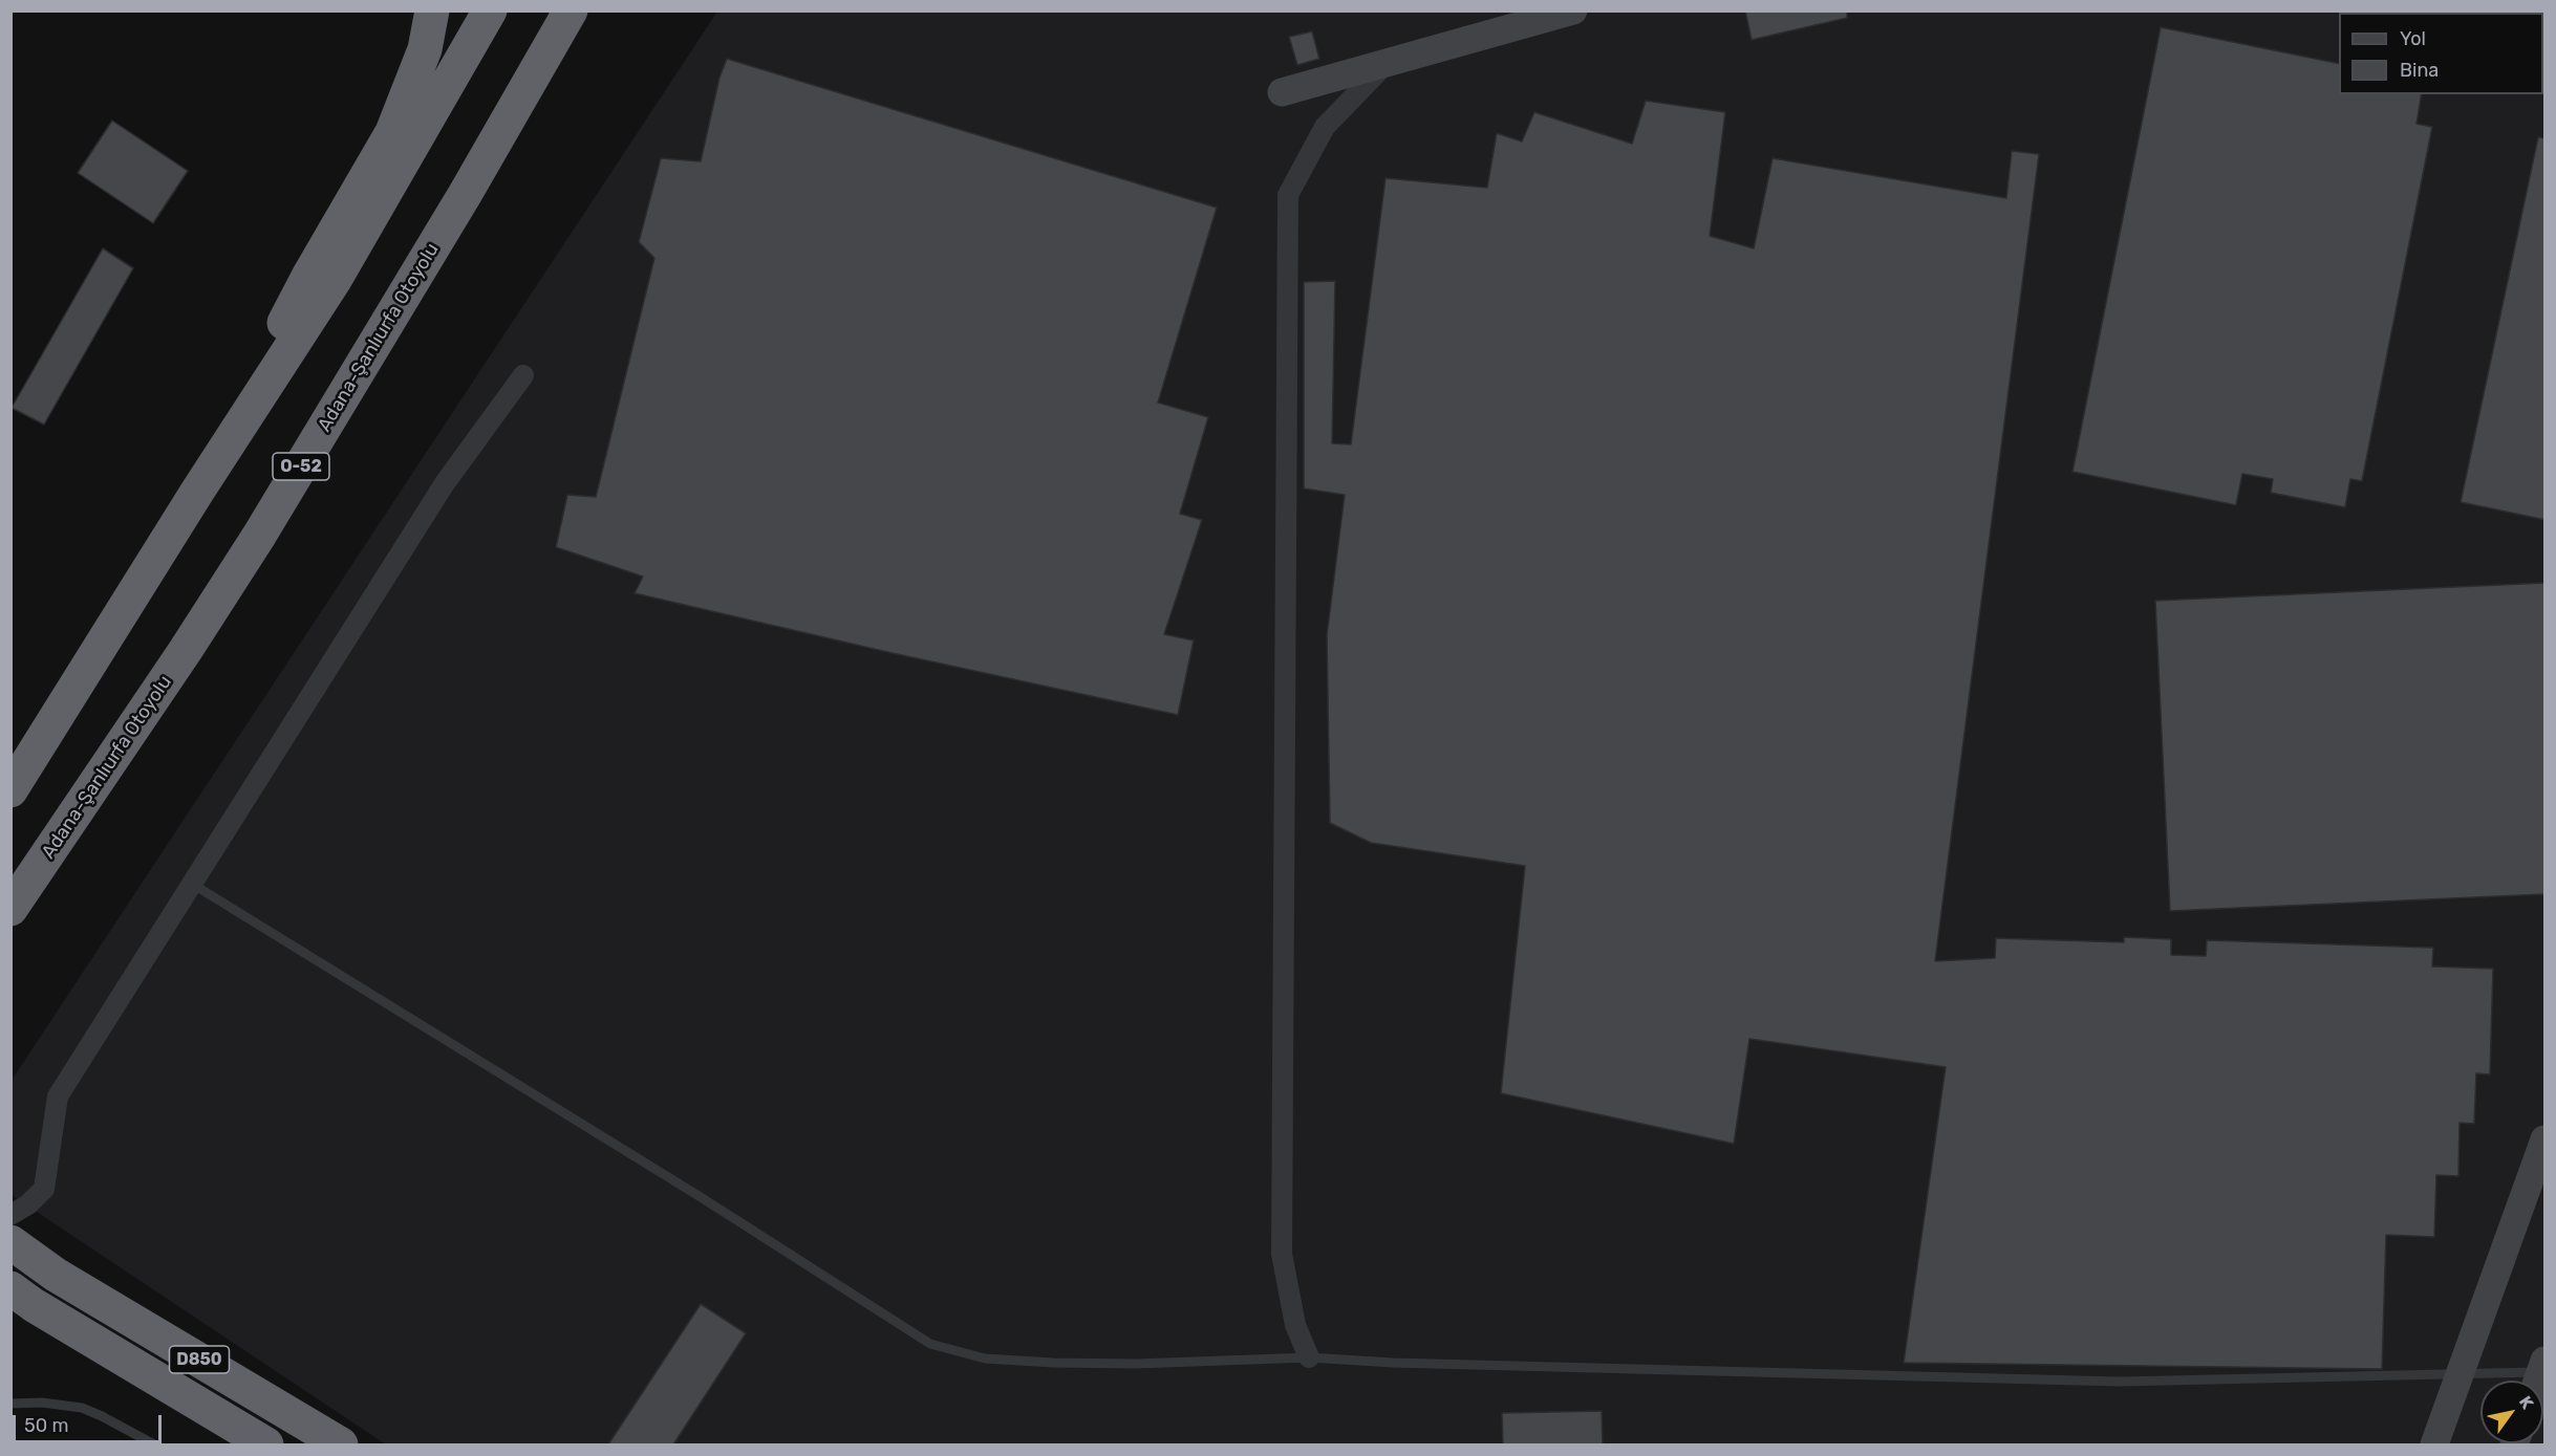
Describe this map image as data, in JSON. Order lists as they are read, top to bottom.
{
  "streets": {
    "highway": ["Adana-Şanlıurfa Otoyolu", "O-52", "D850"]
  },
  "legend": ["Yol", "Bina"],
  "scale_bar": "50 m",
  "north": "top right"
}
